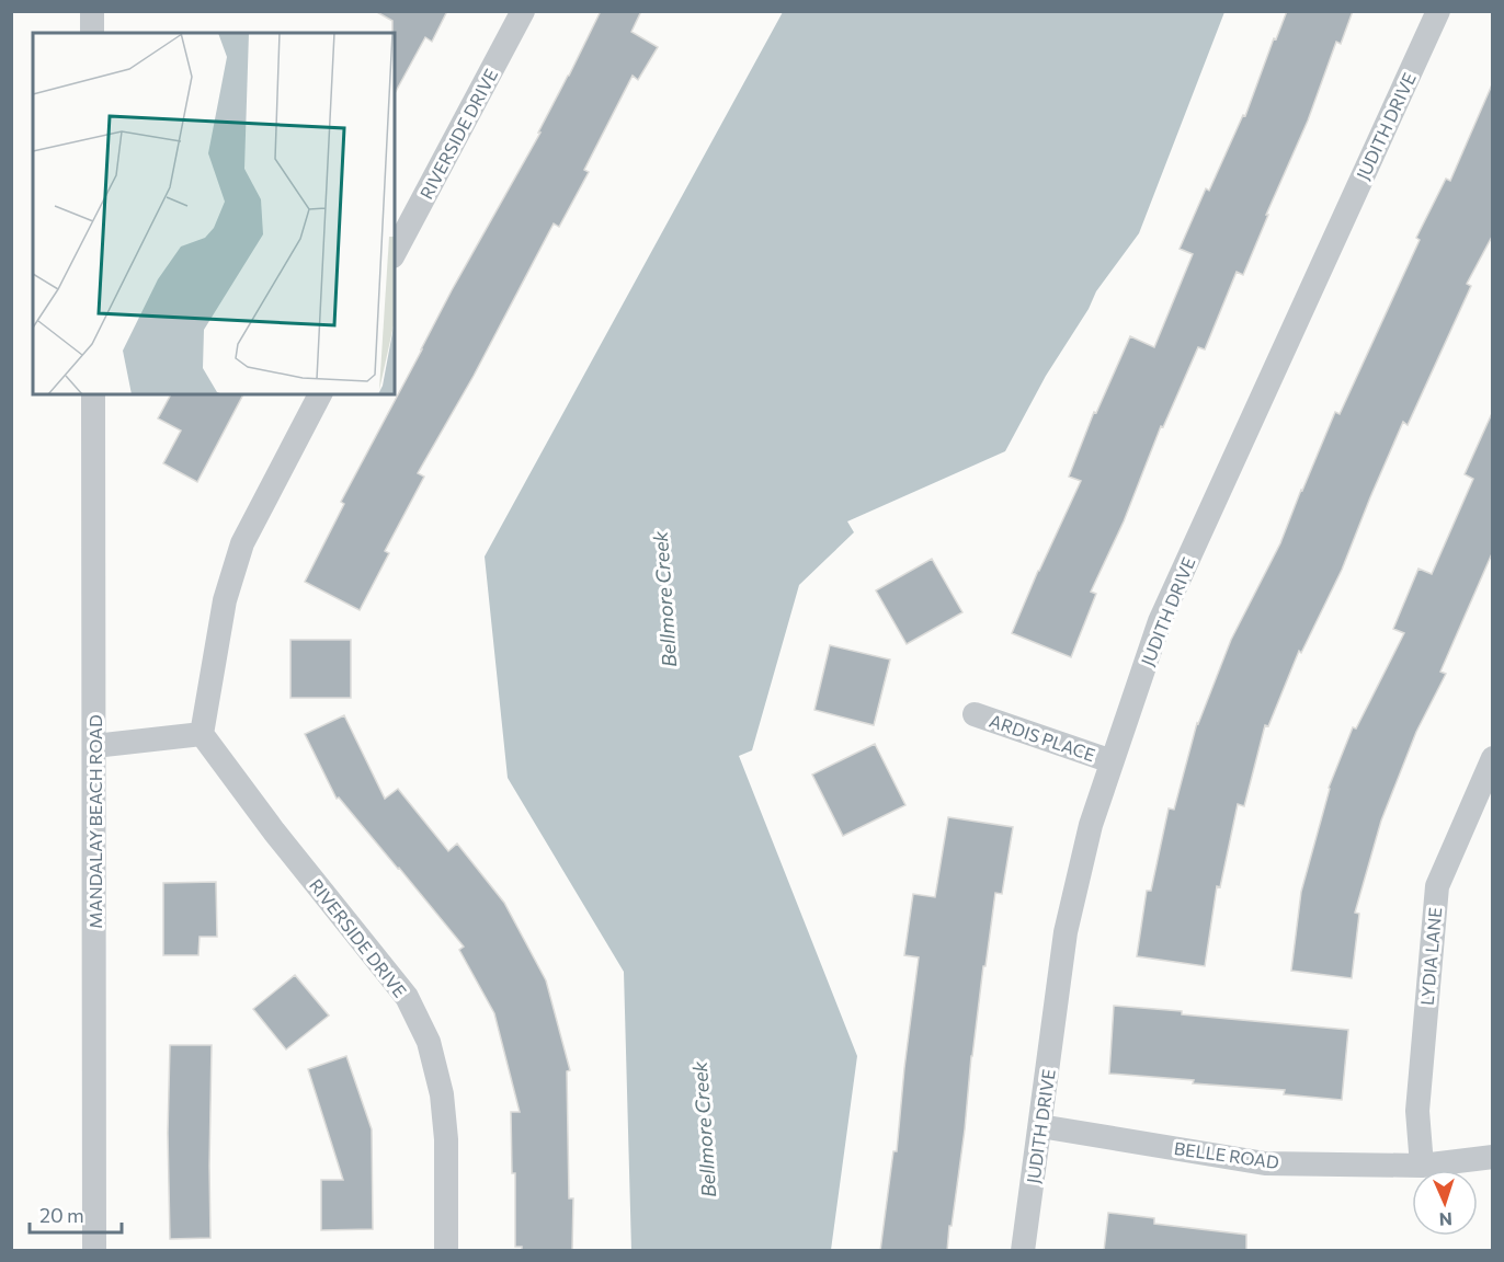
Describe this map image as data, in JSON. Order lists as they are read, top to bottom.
{
  "streets": {
    "street": [
      "JUDITH DRIVE",
      "RIVERSIDE DRIVE",
      "ARDIS PLACE",
      "MANDALAY BEACH ROAD",
      "LYDIA LANE",
      "BELLE ROAD"
    ]
  },
  "crossings": [
    ["JUDITH DRIVE", "ARDIS PLACE"],
    ["JUDITH DRIVE", "BELLE ROAD"],
    ["LYDIA LANE", "BELLE ROAD"]
  ],
  "water": ["Bellmore Creek"],
  "scale_bar": "20 m",
  "north": "bottom"
}
